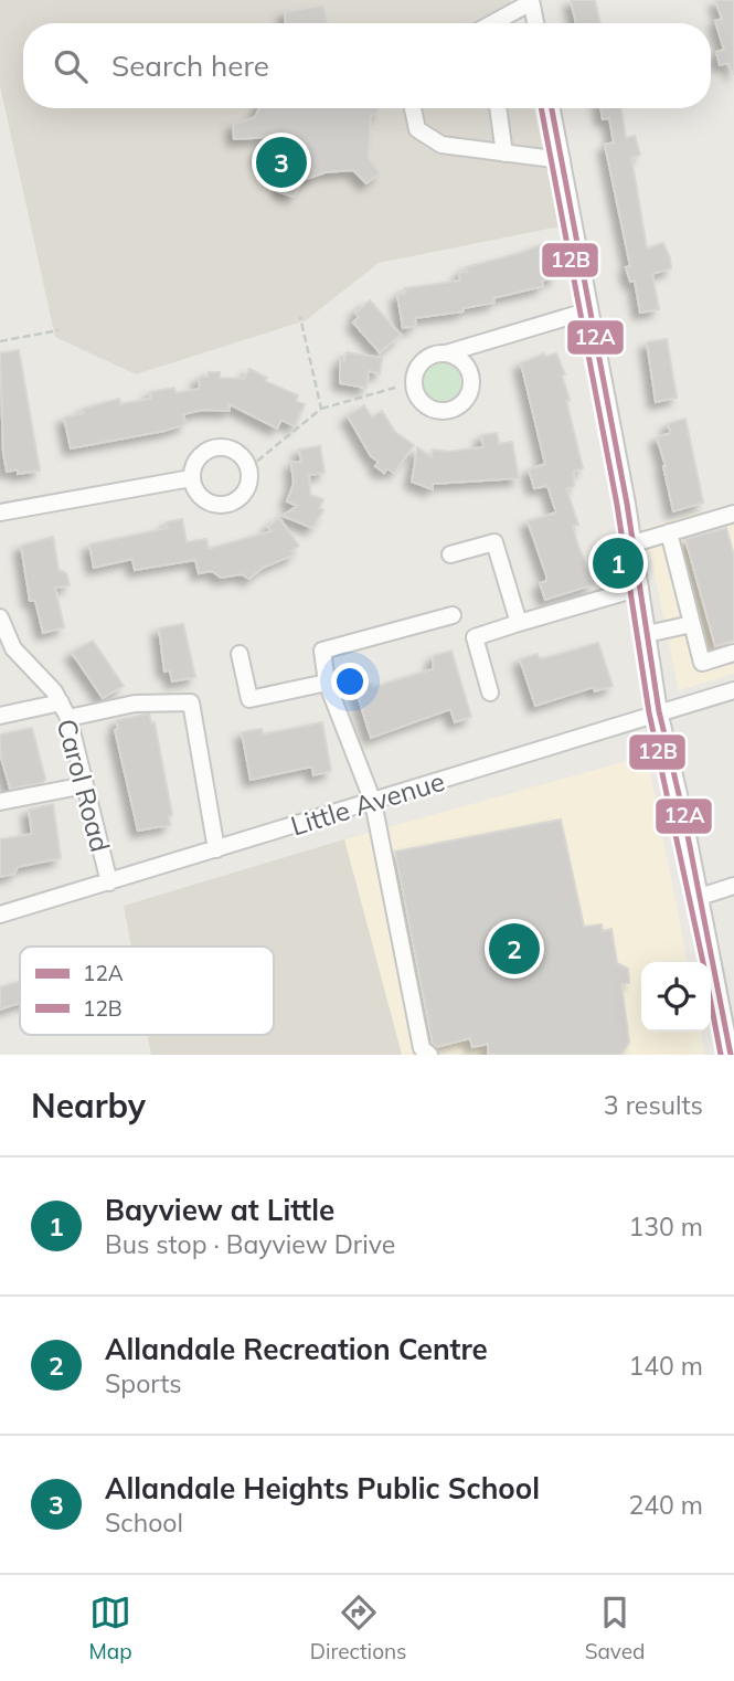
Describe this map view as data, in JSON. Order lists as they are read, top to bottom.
{
  "streets": {
    "street": ["Carol Road", "Little Avenue"]
  },
  "crossings": [
    ["Carol Road", "Little Avenue"]
  ],
  "lines": ["transit line 12A", "transit line 12B"],
  "legend": ["12A", "12B"],
  "page": {
    "search": "Search here",
    "pins": ["3", "1", "2"],
    "heading": ["Nearby", "3 results"],
    "list": [
      {
        "mark": "1",
        "name": "Bayview at Little",
        "note": "Bus stop · Bayview Drive",
        "value": "130 m"
      },
      {
        "mark": "2",
        "name": "Allandale Recreation Centre",
        "note": "Sports",
        "value": "140 m"
      },
      {
        "mark": "3",
        "name": "Allandale Heights Public School",
        "note": "School",
        "value": "240 m"
      }
    ],
    "nav": ["Map", "Directions", "Saved"]
  }
}
